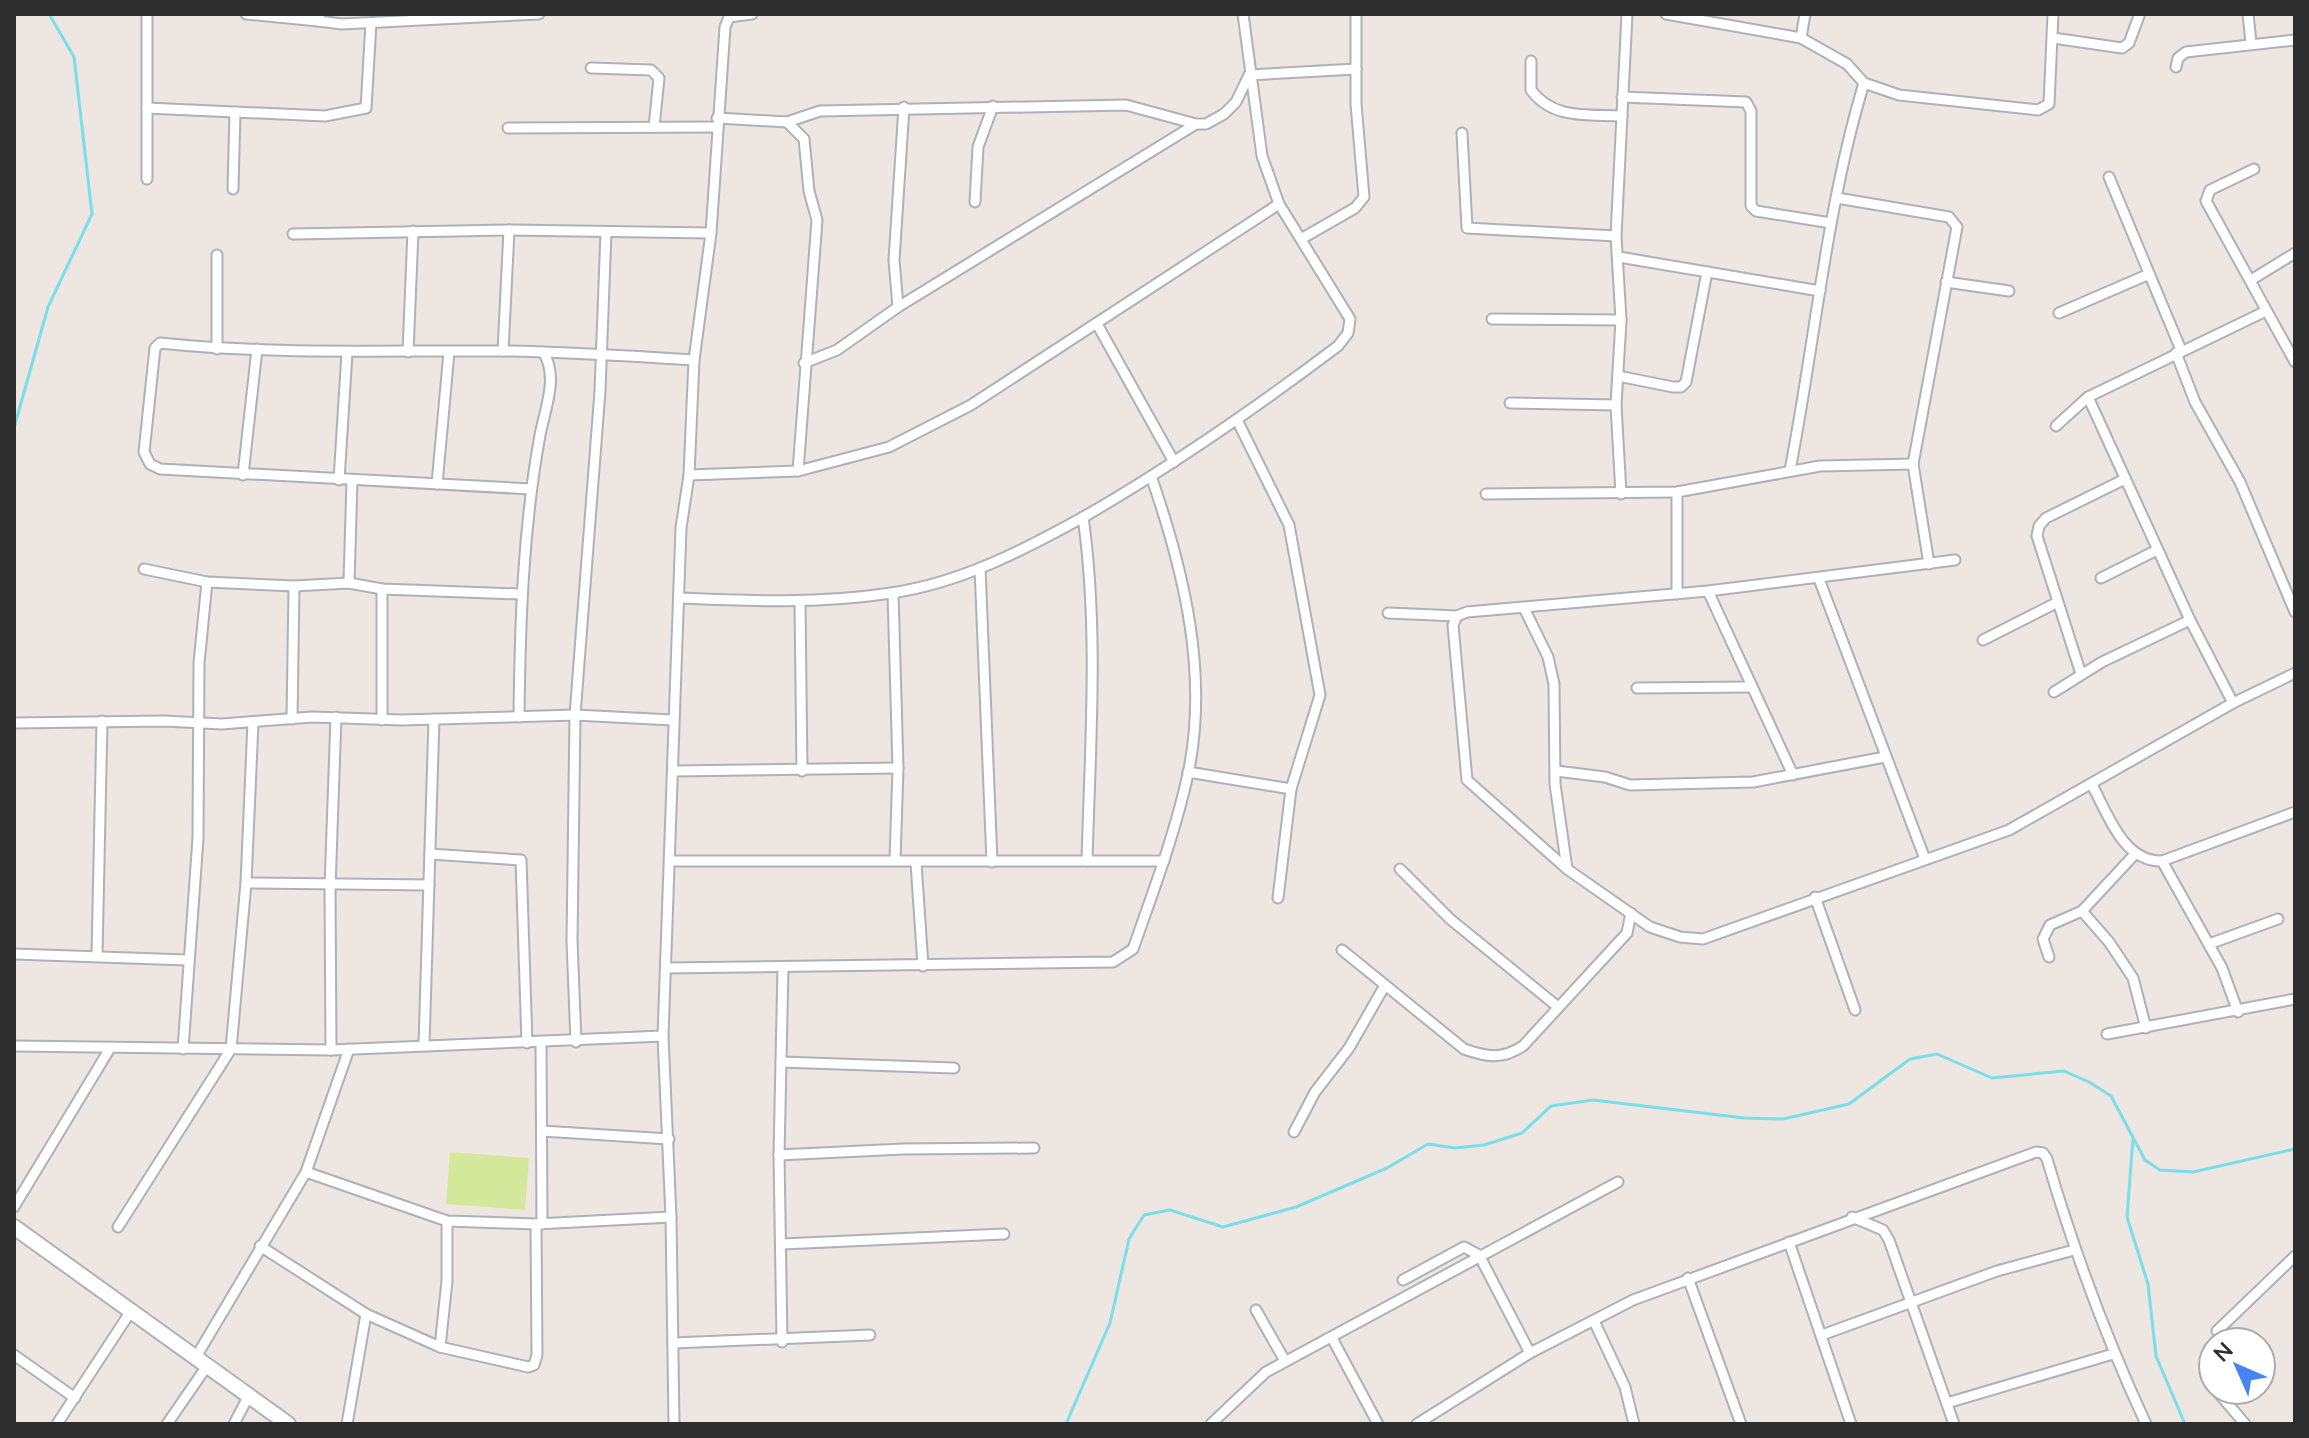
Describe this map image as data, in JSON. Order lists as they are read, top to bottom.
{
  "north": "top left"
}
